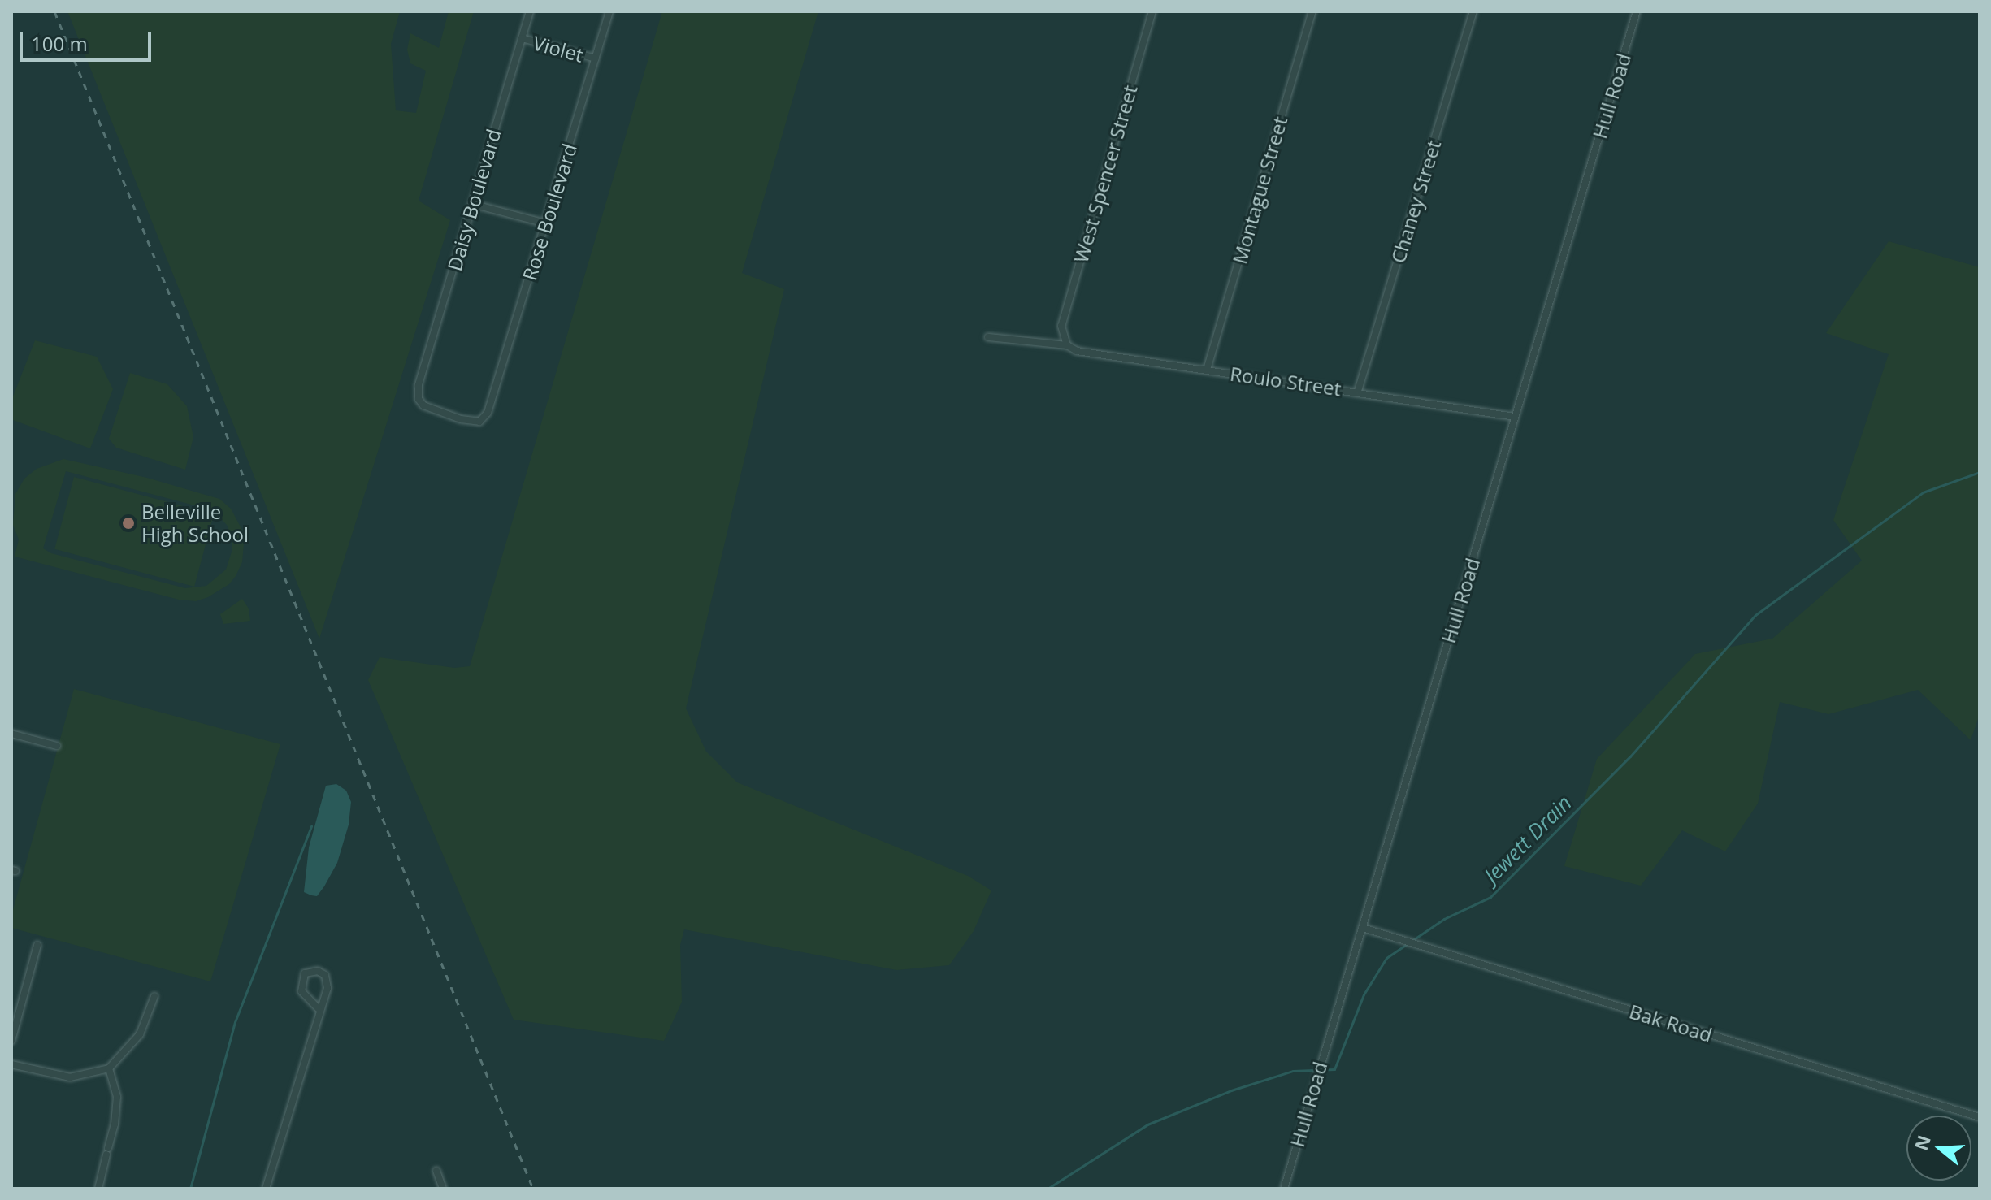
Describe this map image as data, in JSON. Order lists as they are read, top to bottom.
{
  "streets": {
    "street": [
      "Violet",
      "Hull Road",
      "West Spencer Street",
      "Montague Street",
      "Daisy Boulevard",
      "Chaney Street",
      "Rose Boulevard",
      "Roulo Street",
      "Bak Road"
    ]
  },
  "crossings": [
    ["Violet", "Daisy Boulevard"],
    ["Violet", "Rose Boulevard"],
    ["Hull Road", "Roulo Street"],
    ["Hull Road", "Bak Road"],
    ["West Spencer Street", "Roulo Street"],
    ["Montague Street", "Roulo Street"],
    ["Daisy Boulevard", "Rose Boulevard"],
    ["Chaney Street", "Roulo Street"]
  ],
  "water": ["Jewett Drain"],
  "places": ["Belleville High School"],
  "scale_bar": "100 m",
  "north": "left"
}
